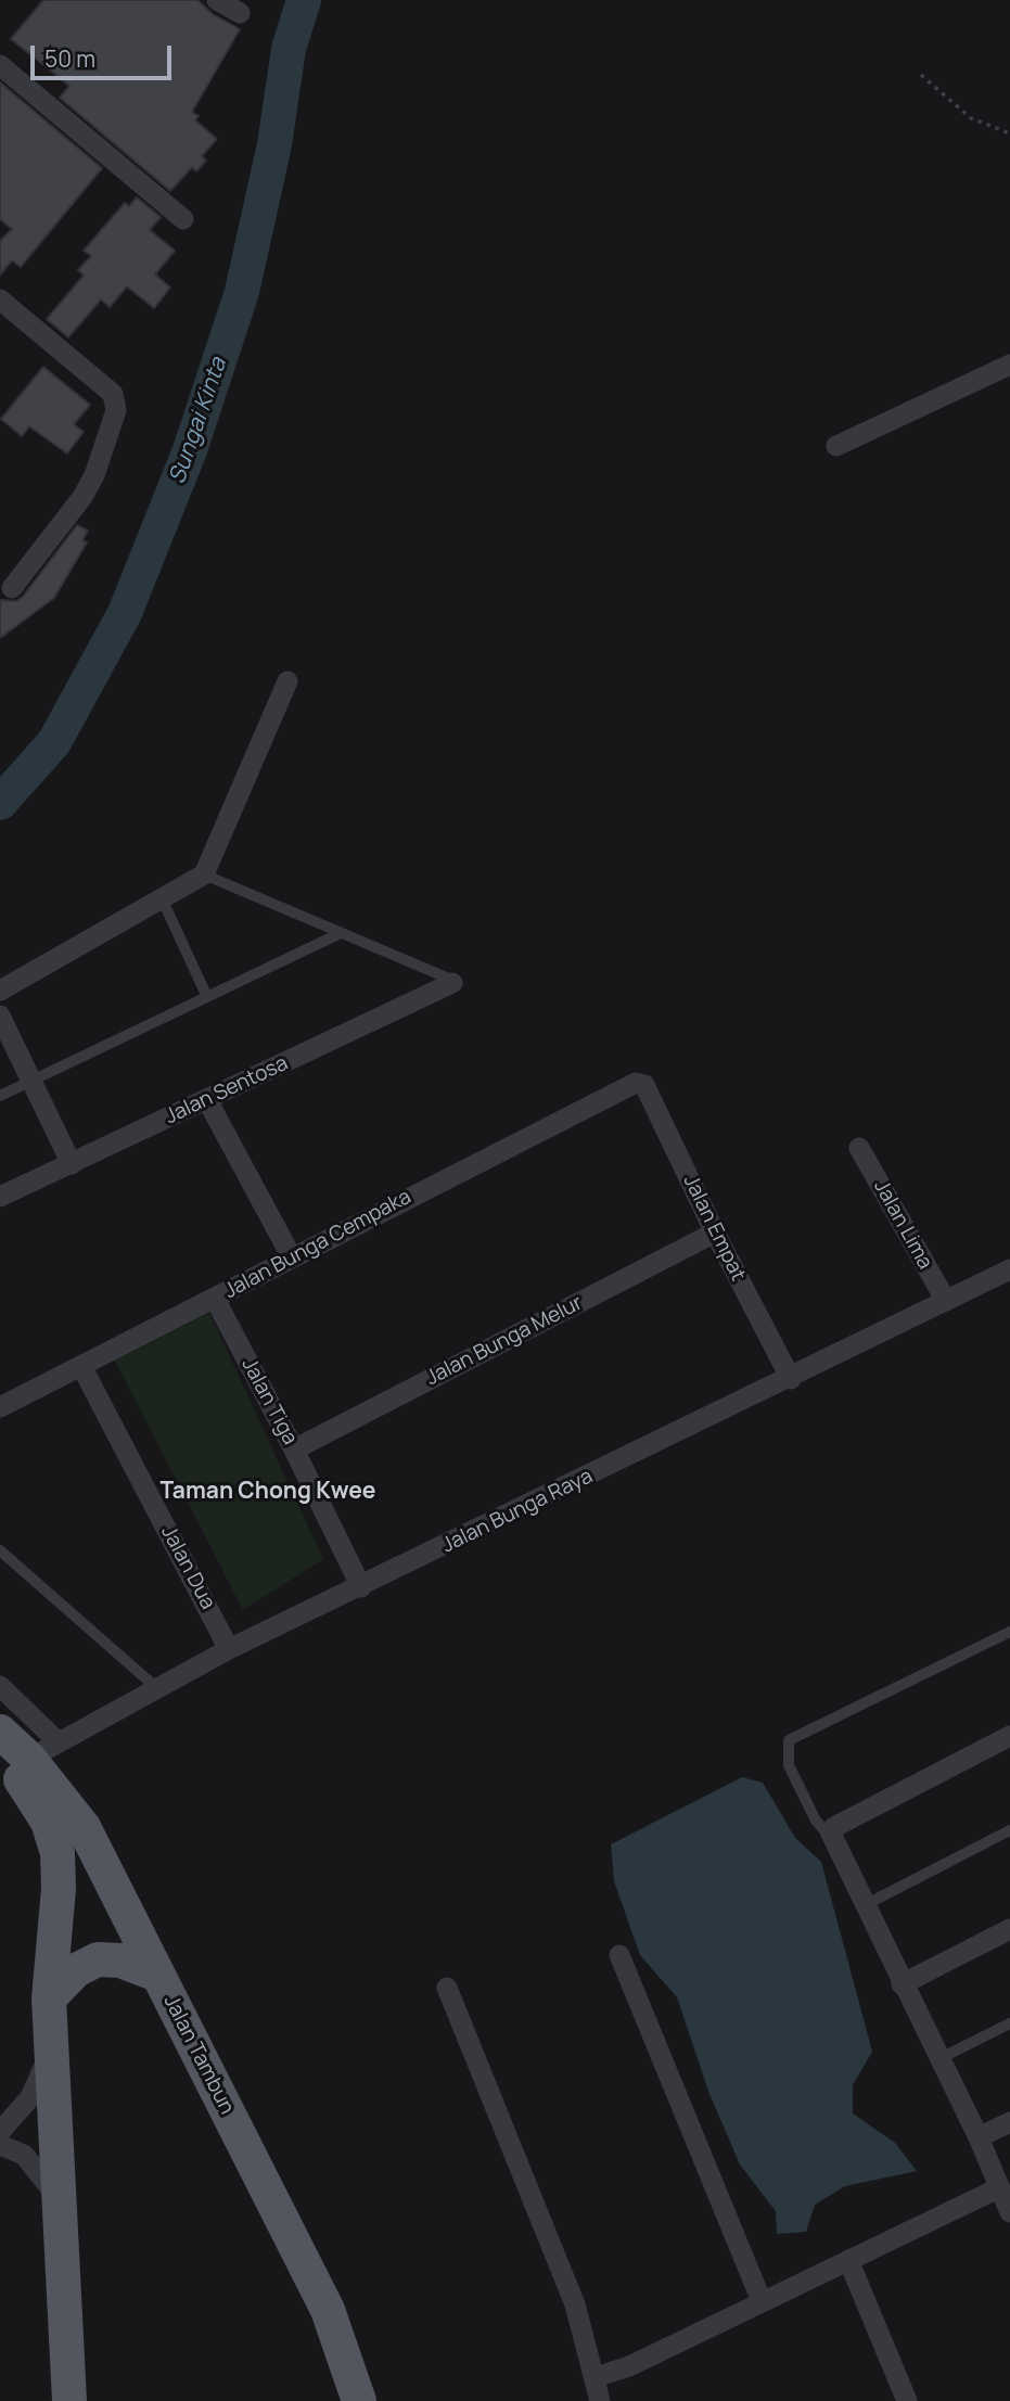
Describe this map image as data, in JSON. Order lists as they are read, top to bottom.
{
  "streets": {
    "main road": ["Jalan Tambun"],
    "street": [
      "Jalan Sentosa",
      "Jalan Lima",
      "Jalan Empat",
      "Jalan Bunga Cempaka",
      "Jalan Bunga Melur",
      "Jalan Tiga",
      "Jalan Bunga Raya",
      "Jalan Dua"
    ]
  },
  "crossings": [
    ["Jalan Lima", "Jalan Bunga Raya"],
    ["Jalan Empat", "Jalan Bunga Cempaka"],
    ["Jalan Empat", "Jalan Bunga Melur"],
    ["Jalan Empat", "Jalan Bunga Raya"],
    ["Jalan Bunga Cempaka", "Jalan Tiga"],
    ["Jalan Bunga Cempaka", "Jalan Dua"],
    ["Jalan Bunga Melur", "Jalan Tiga"],
    ["Jalan Tiga", "Jalan Bunga Raya"],
    ["Jalan Bunga Raya", "Jalan Dua"],
    ["Jalan Bunga Raya", "Jalan Tambun"]
  ],
  "districts": ["Taman Chong Kwee"],
  "water": ["Sungai Kinta"],
  "scale_bar": "50 m"
}
